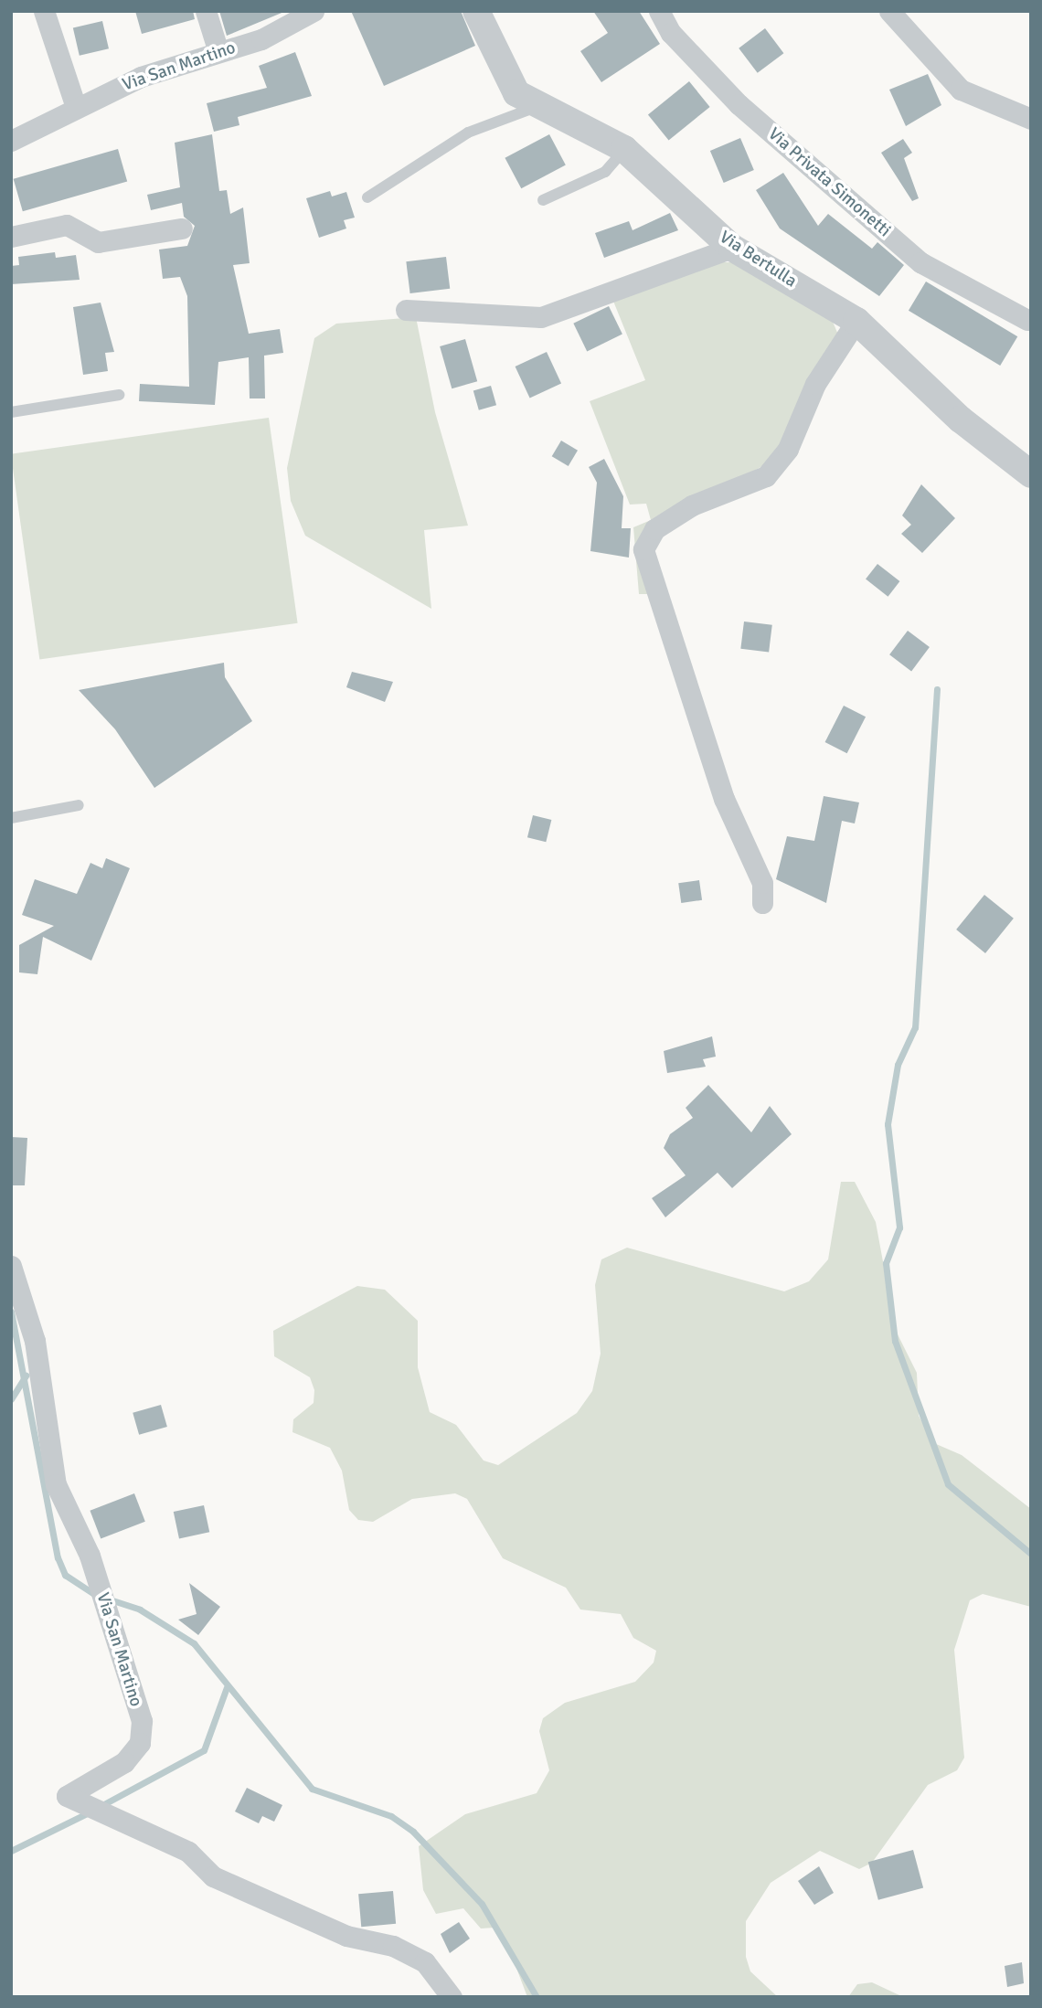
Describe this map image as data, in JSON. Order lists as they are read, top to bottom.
{
  "streets": {
    "street": ["Via San Martino", "Via Privata Simonetti", "Via Bertulla"]
  }
}
